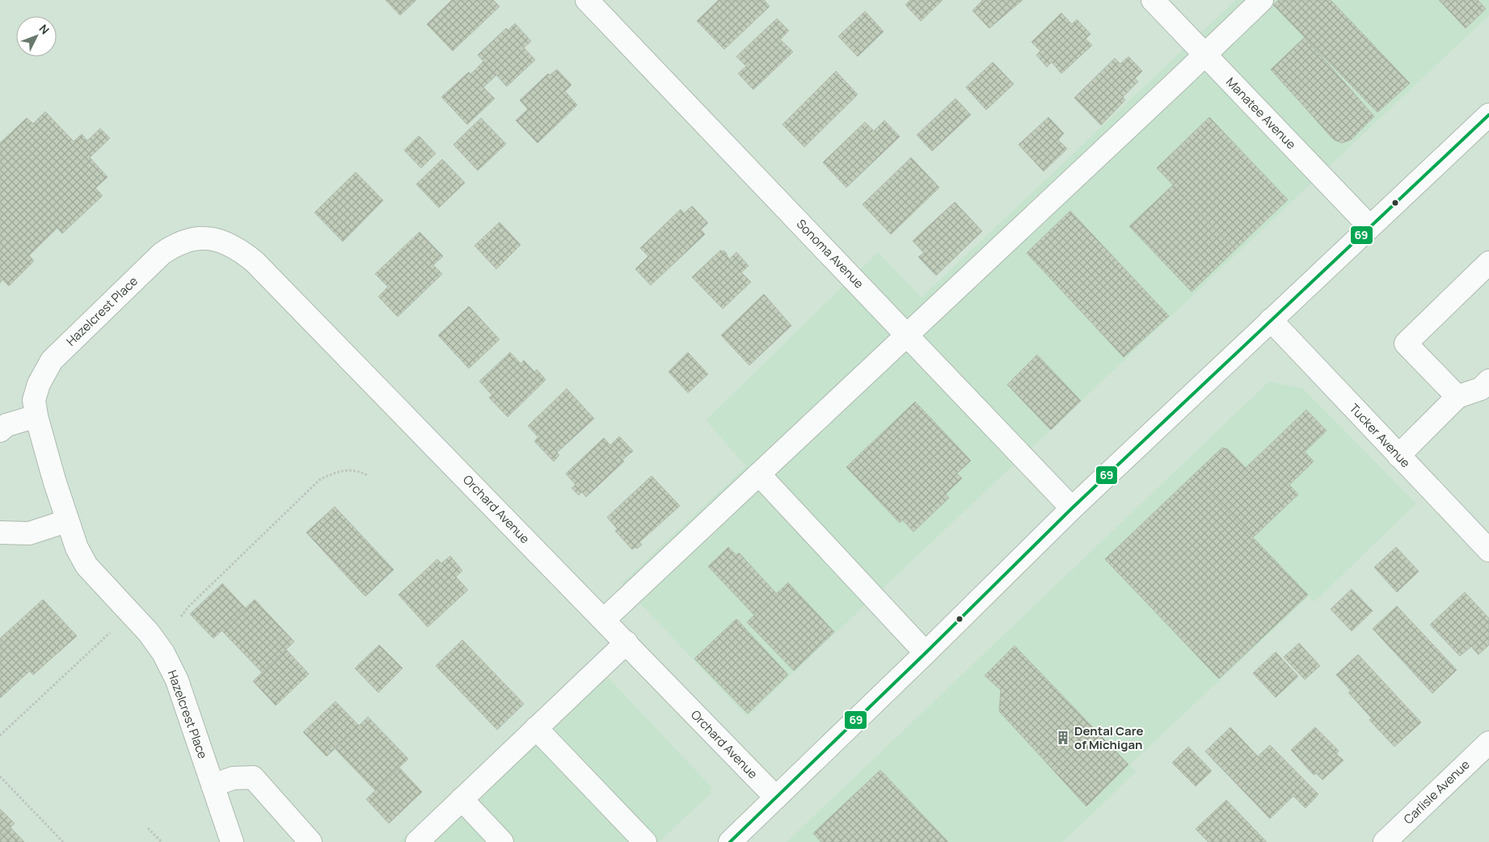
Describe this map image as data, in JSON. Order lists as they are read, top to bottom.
{
  "streets": {
    "street": [
      "Manatee Avenue",
      "Sonoma Avenue",
      "Hazelcrest Place",
      "Tucker Avenue",
      "Orchard Avenue",
      "Carlisle Avenue"
    ]
  },
  "crossings": [
    ["Hazelcrest Place", "Orchard Avenue"]
  ],
  "places": {
    "building": ["Dental Care of Michigan"]
  },
  "lines": ["transit line 69"],
  "north": "top right"
}
